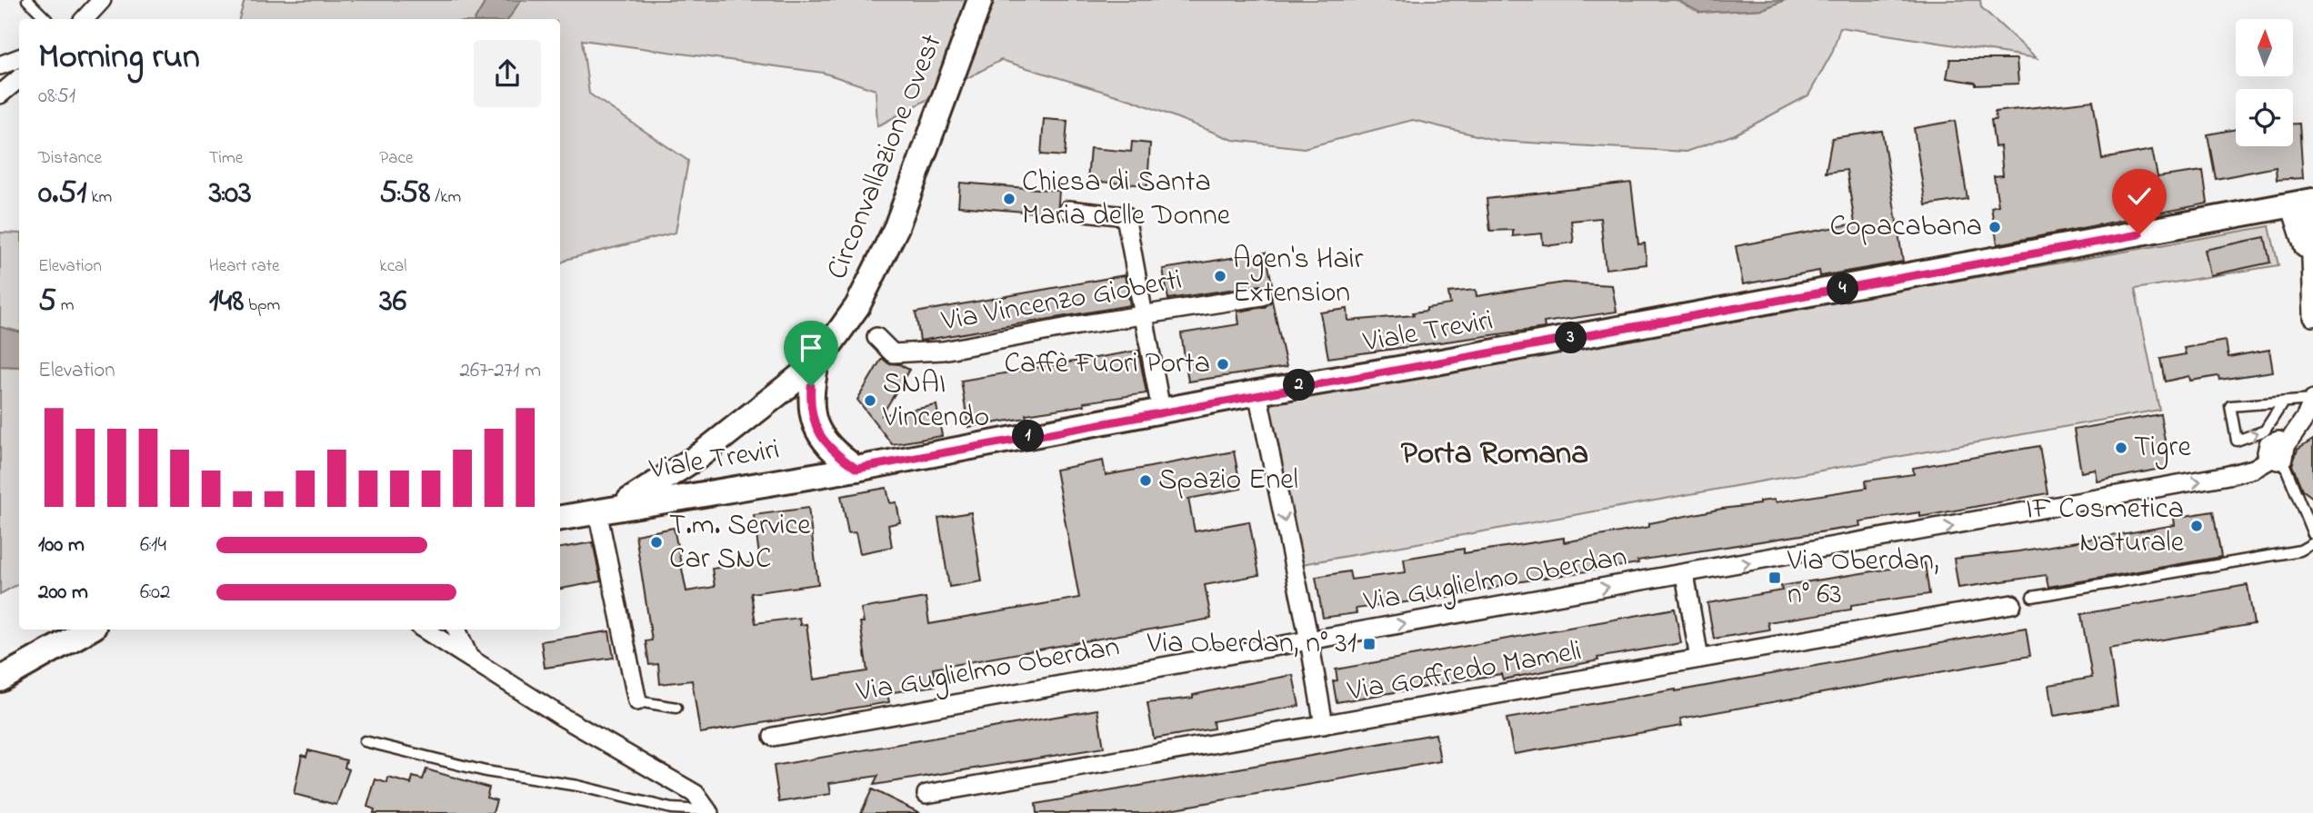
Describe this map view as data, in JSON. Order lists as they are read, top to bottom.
{
  "streets": {
    "street": [
      "Circonvallazione Ovest",
      "Via Vincenzo Gioberti",
      "Viale Treviri",
      "Via Guglielmo Oberdan",
      "Via Goffredo Mameli"
    ]
  },
  "crossings": [
    ["Circonvallazione Ovest", "Viale Treviri"]
  ],
  "one_way": ["Via Guglielmo Oberdan"],
  "districts": ["Porta Romana"],
  "places": {
    "other": [
      "Chiesa di Santa Maria delle Donne",
      "Copacabana",
      "Agen's Hair Extension",
      "Caffè Fuori Porta",
      "SNAI Vincendo",
      "Tigre",
      "Spazio Enel",
      "IF Cosmetica Naturale",
      "T.m. Service Car SNC"
    ],
    "transit": ["Via Oberdan, n° 63", "Via Oberdan, n° 31"]
  },
  "north": "top",
  "page": {
    "heading": ["Morning run", "08:51"],
    "stats": [
      ["Distance", "0.51 km"],
      ["Time", "3:03"],
      ["Pace", "5:58 /km"],
      ["Elevation", "5 m"],
      ["Heart rate", "148 bpm"],
      ["kcal", "36"]
    ],
    "pins": [
      "4",
      "3",
      "2",
      "1"
    ],
    "chart": ["Elevation", "267–271 m"],
    "list": [
      {
        "name": "100 m",
        "note": "6:14"
      },
      {
        "name": "200 m",
        "note": "6:02"
      }
    ]
  }
}
